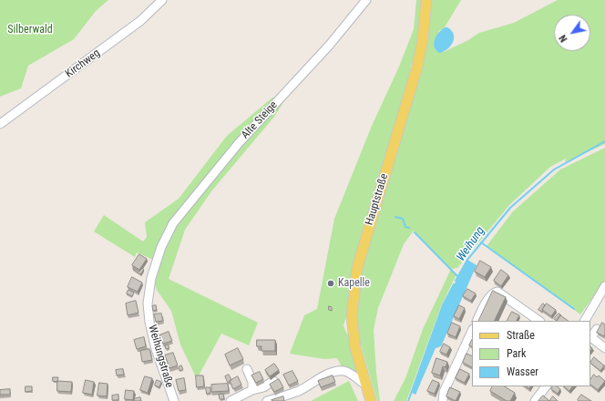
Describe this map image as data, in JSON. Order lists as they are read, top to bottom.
{
  "streets": {
    "main road": ["Hauptstraße"],
    "street": ["Kirchweg", "Alte Steige", "Weihungstraße"]
  },
  "crossings": [
    ["Alte Steige", "Weihungstraße"]
  ],
  "water": ["Weihung"],
  "parks": ["Silberwald"],
  "places": ["Kapelle"],
  "legend": ["Straße", "Park", "Wasser"],
  "north": "bottom left"
}
